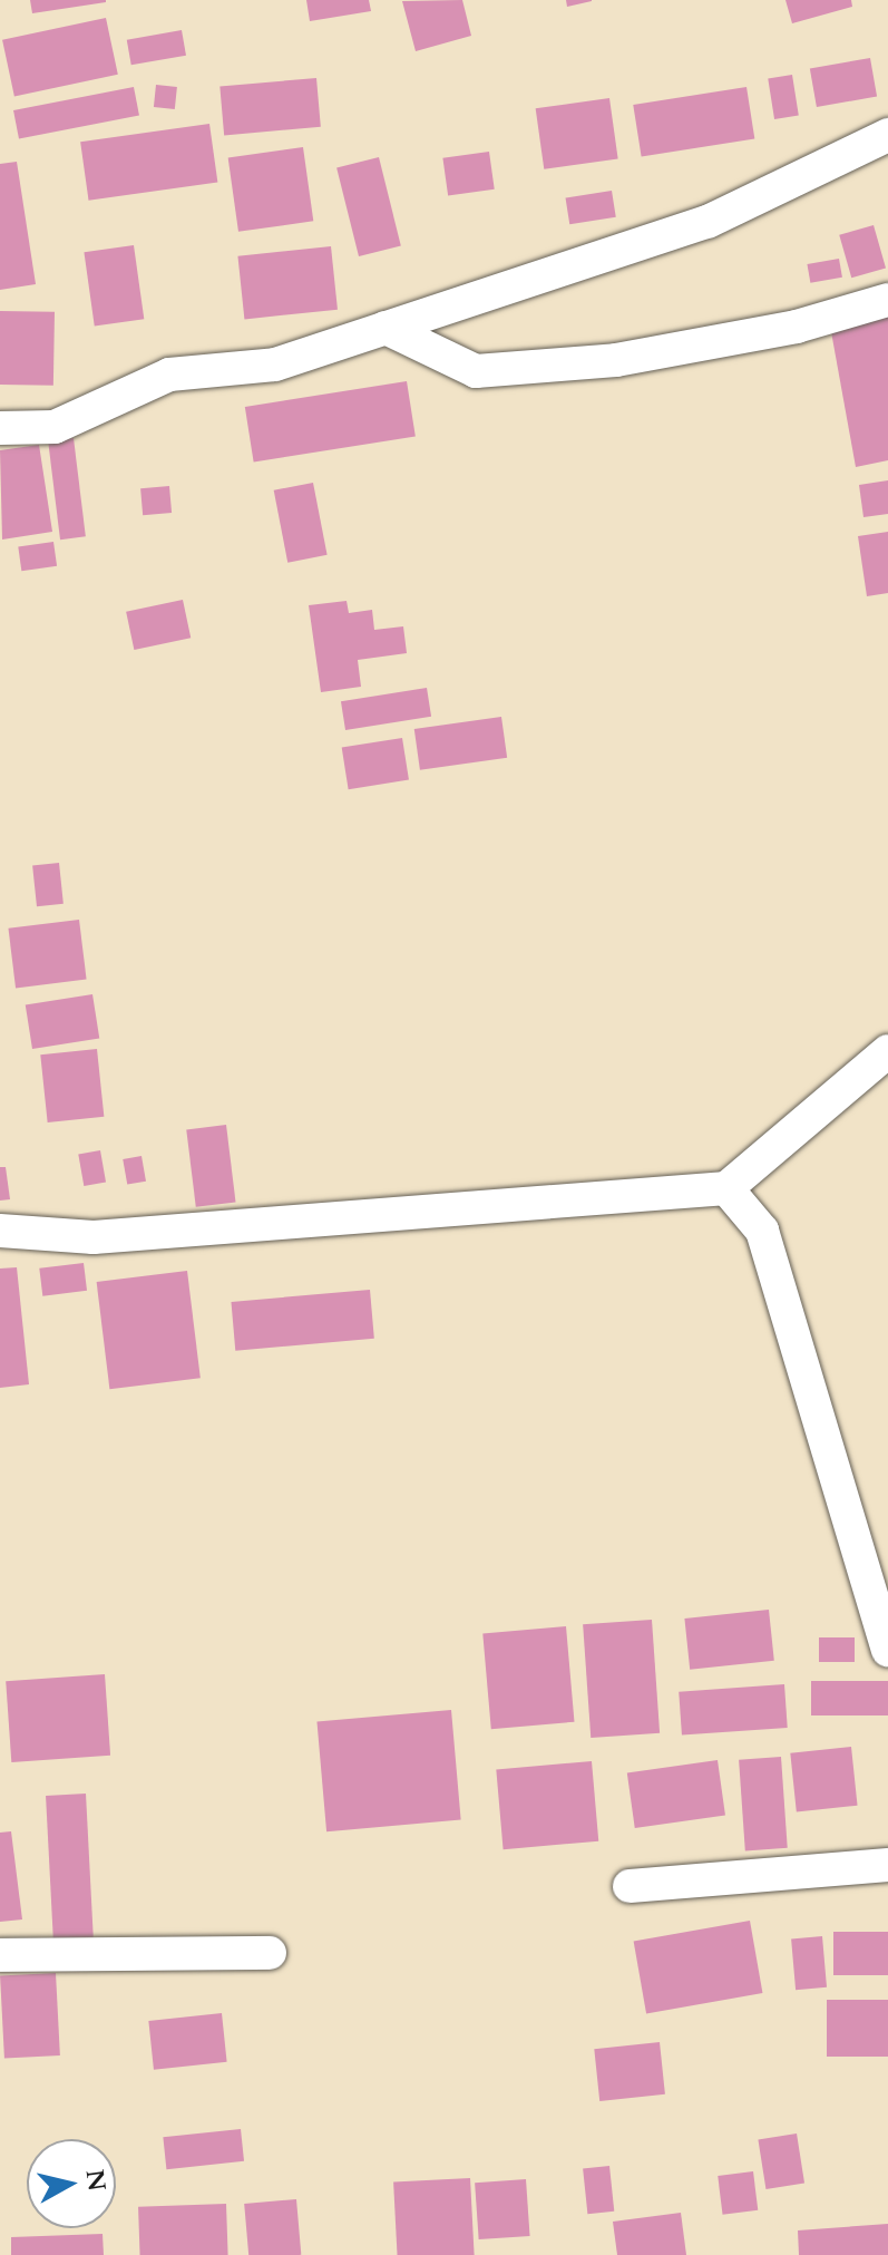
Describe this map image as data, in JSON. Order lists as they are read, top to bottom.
{
  "north": "right"
}
